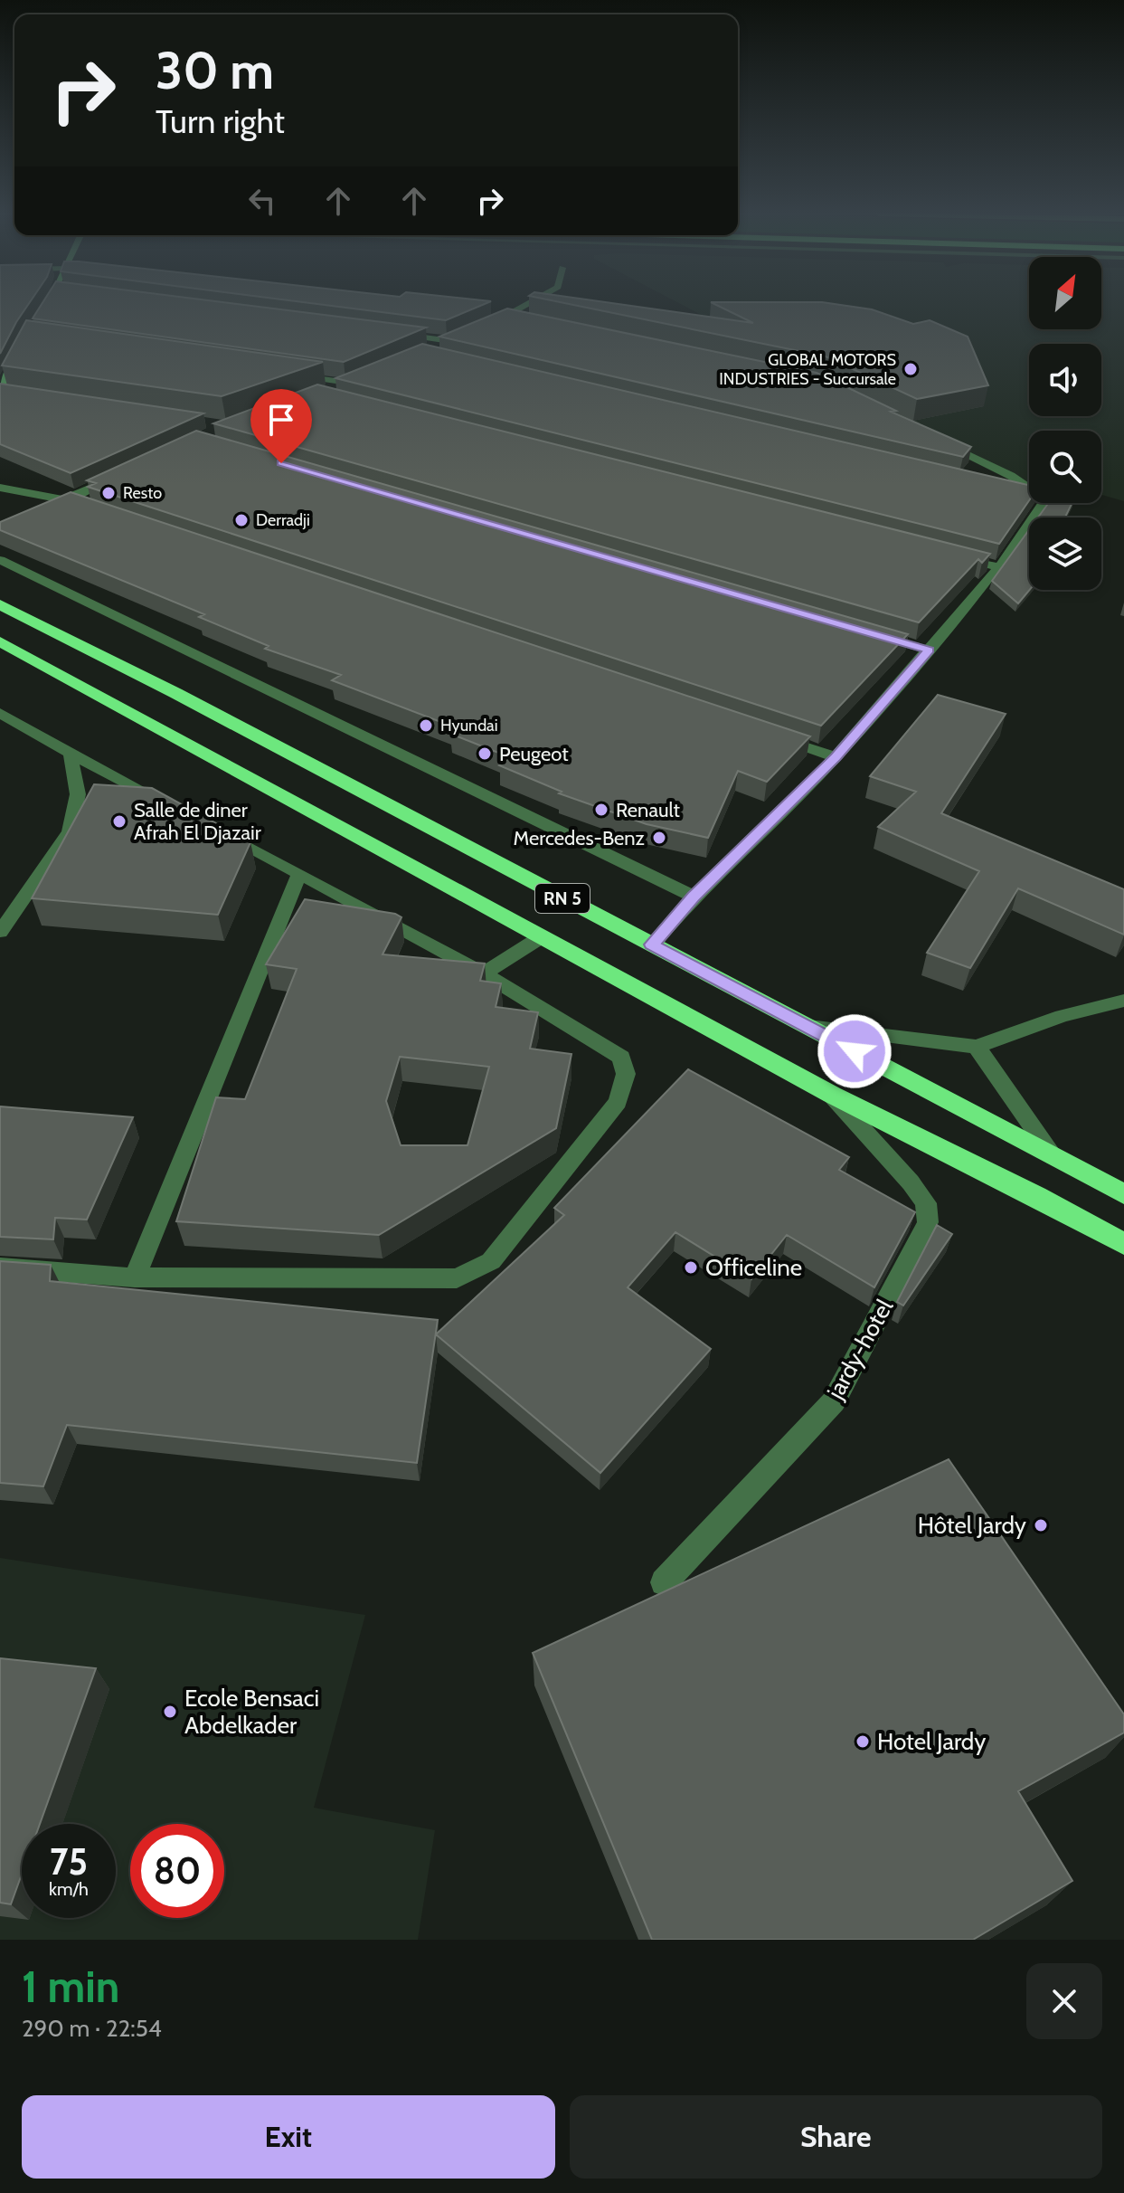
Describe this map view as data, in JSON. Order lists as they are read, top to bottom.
{
  "streets": {
    "highway": ["RN 5"],
    "street": ["jardy-hotel"]
  },
  "crossings": [
    ["RN 5", "jardy-hotel"]
  ],
  "places": [
    "GLOBAL MOTORS INDUSTRIES - Succursale",
    "Resto",
    "Derradji",
    "Hyundai",
    "Peugeot",
    "Renault",
    "Salle de diner Afrah El Djazair",
    "Mercedes-Benz",
    "Officeline",
    "Hôtel Jardy",
    "Ecole Bensaci Abdelkader",
    "Hotel Jardy"
  ],
  "north": "top right",
  "page": {
    "turn": ["30 m", "Turn right"],
    "speed": "75 km/h",
    "limit": "80",
    "heading": ["1 min", "290 m · 22:54"],
    "buttons": ["Exit", "Share"]
  }
}
